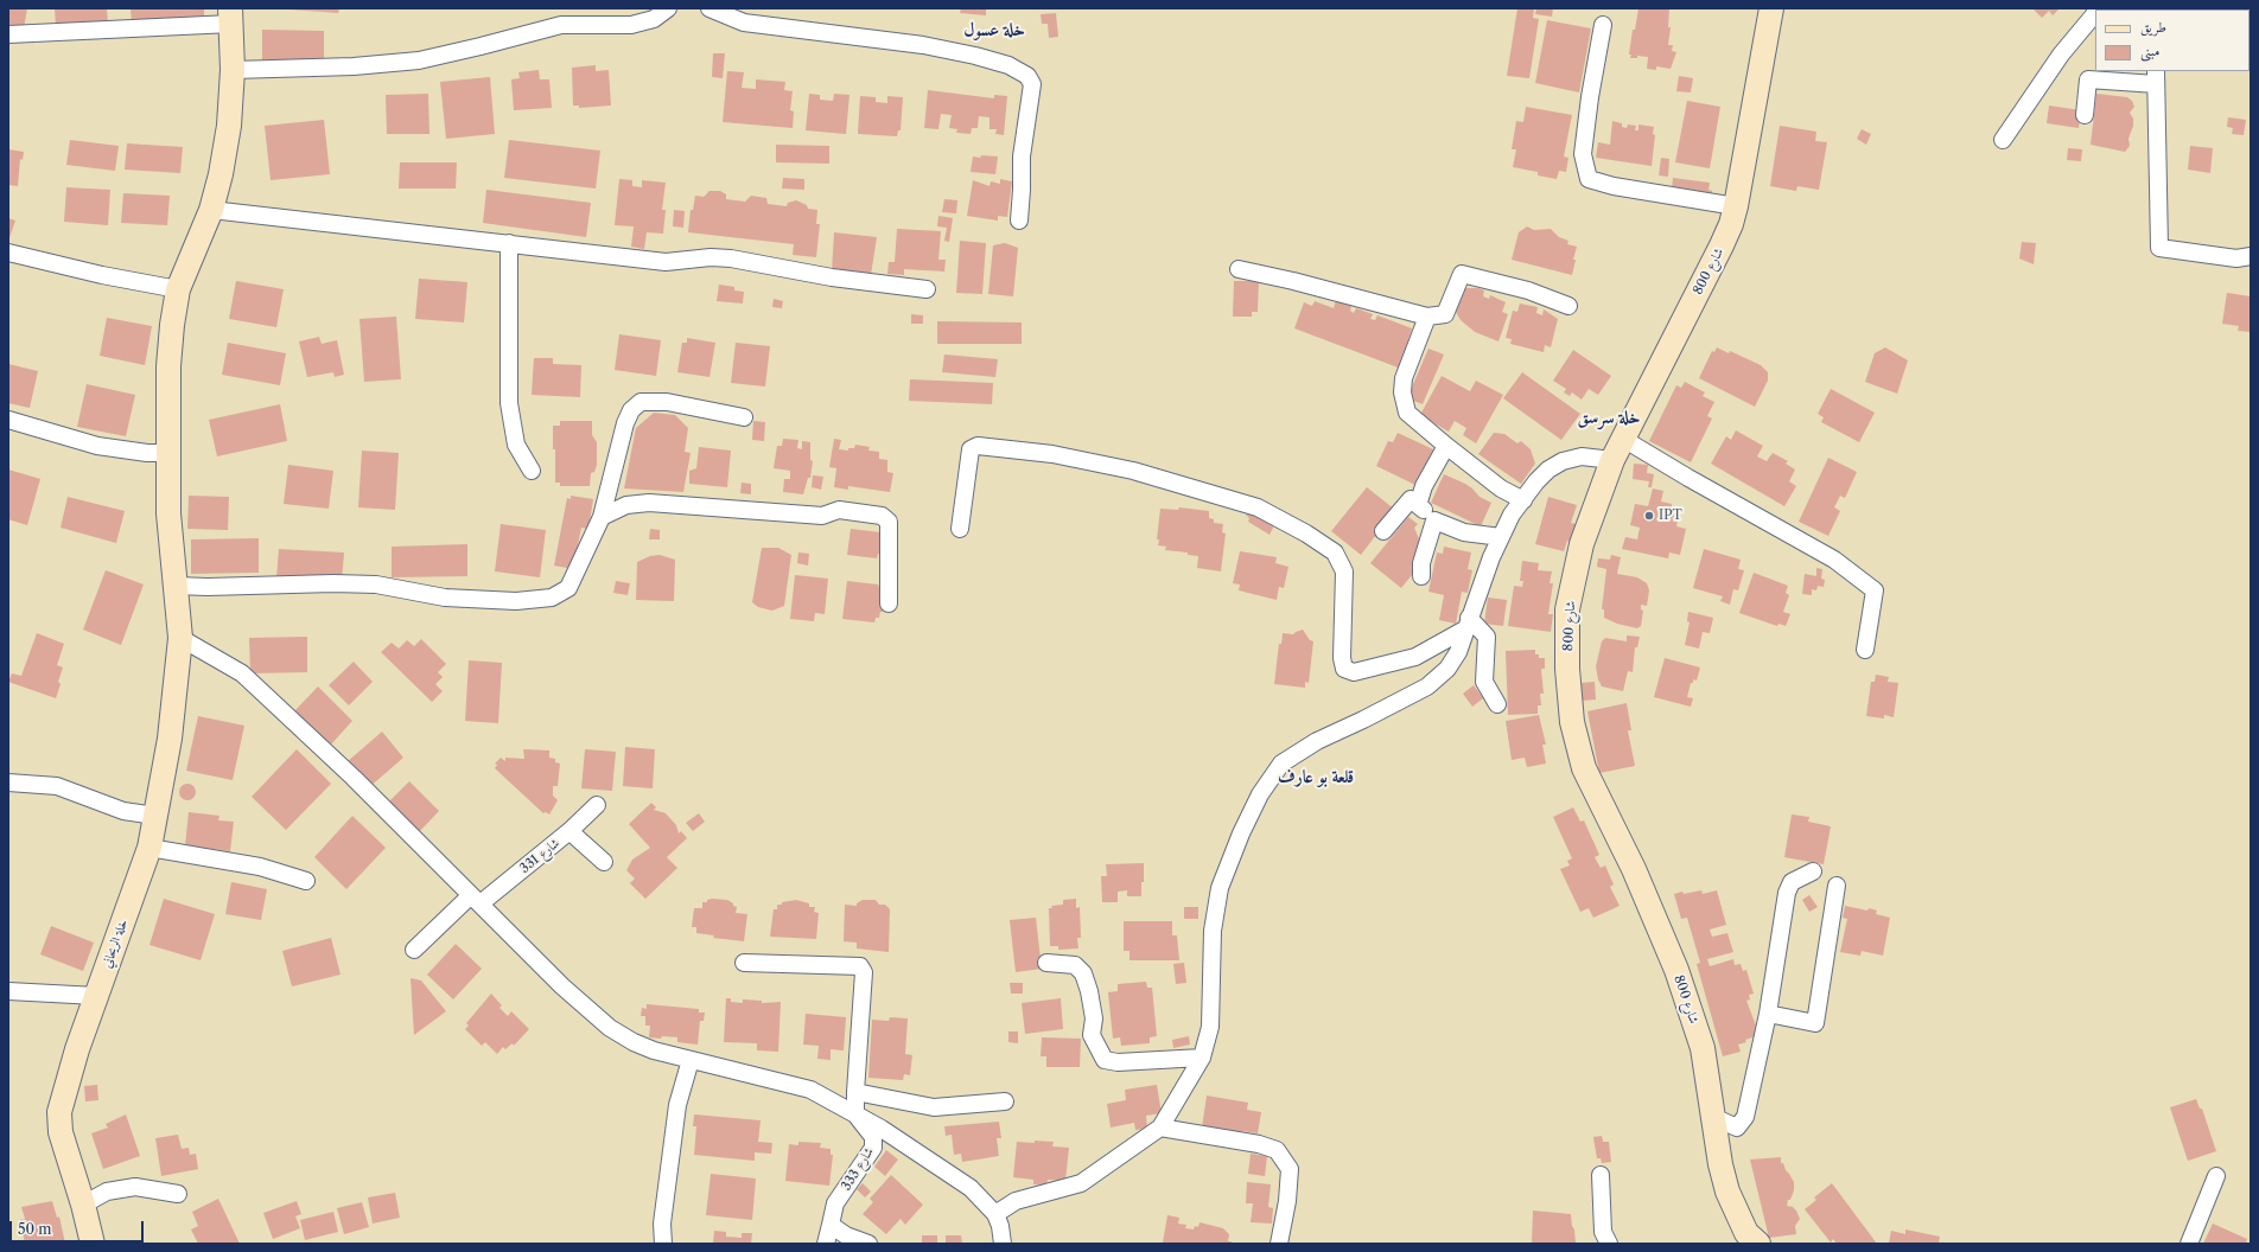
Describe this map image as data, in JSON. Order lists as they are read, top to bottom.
{
  "streets": {
    "main road": ["شارع 800", "خلة الريحاني"],
    "street": ["شارع 331", "شارع 333"]
  },
  "districts": ["خلة عسول", "خلة سرسق", "قلعة بو عارف"],
  "places": ["IPT"],
  "legend": ["طريق", "مبنى"],
  "scale_bar": "50 m"
}
